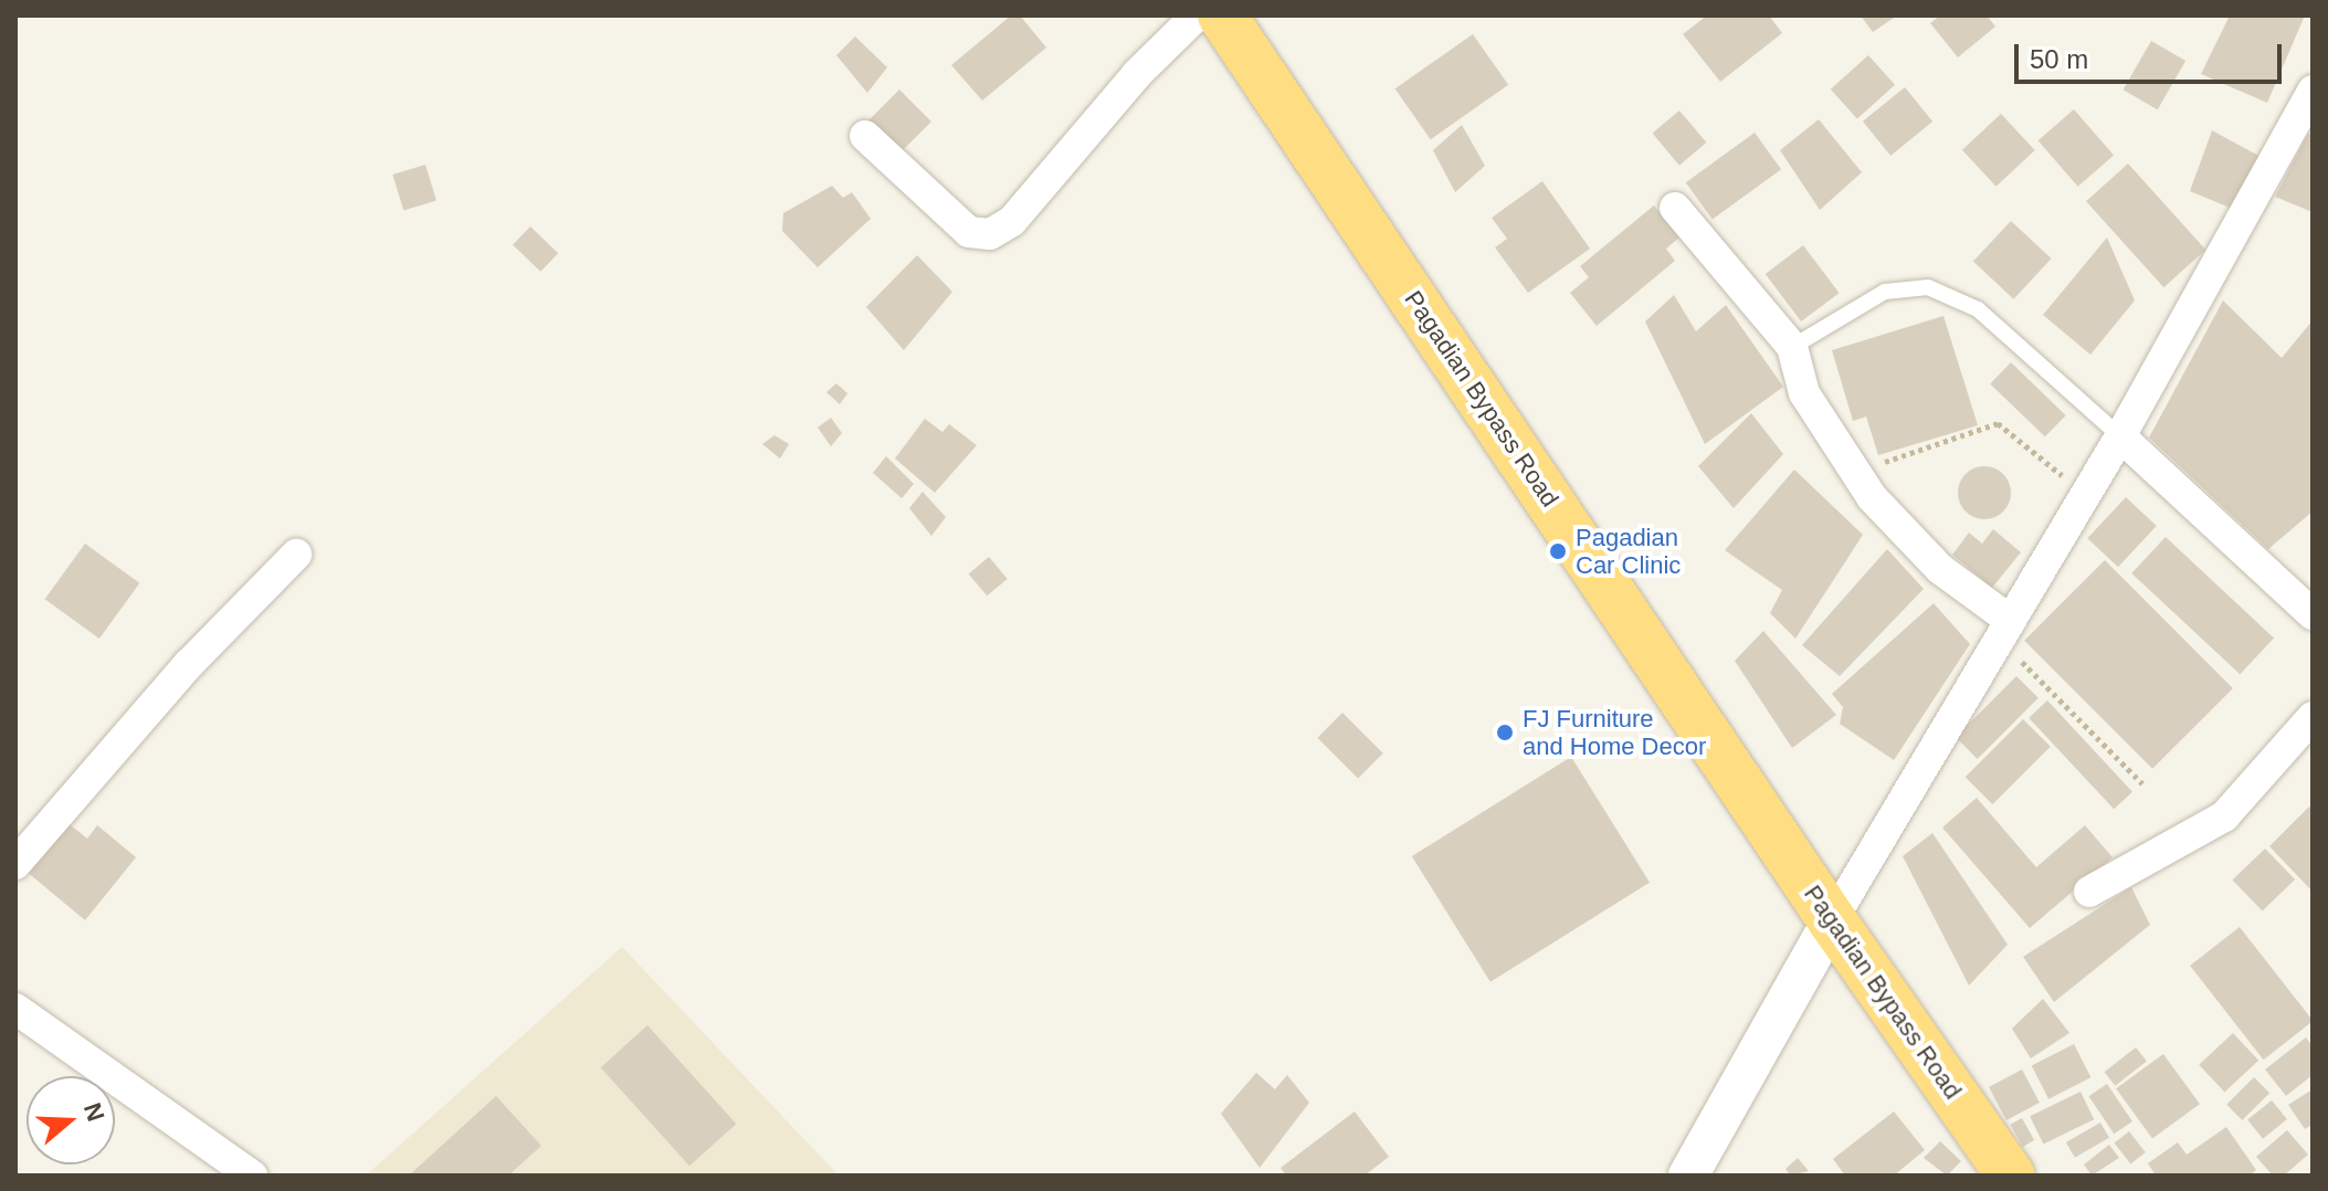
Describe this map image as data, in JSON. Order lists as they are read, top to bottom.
{
  "streets": {
    "highway": ["Pagadian Bypass Road"]
  },
  "places": ["Pagadian Car Clinic", "FJ Furniture and Home Decor"],
  "scale_bar": "50 m",
  "north": "right"
}
